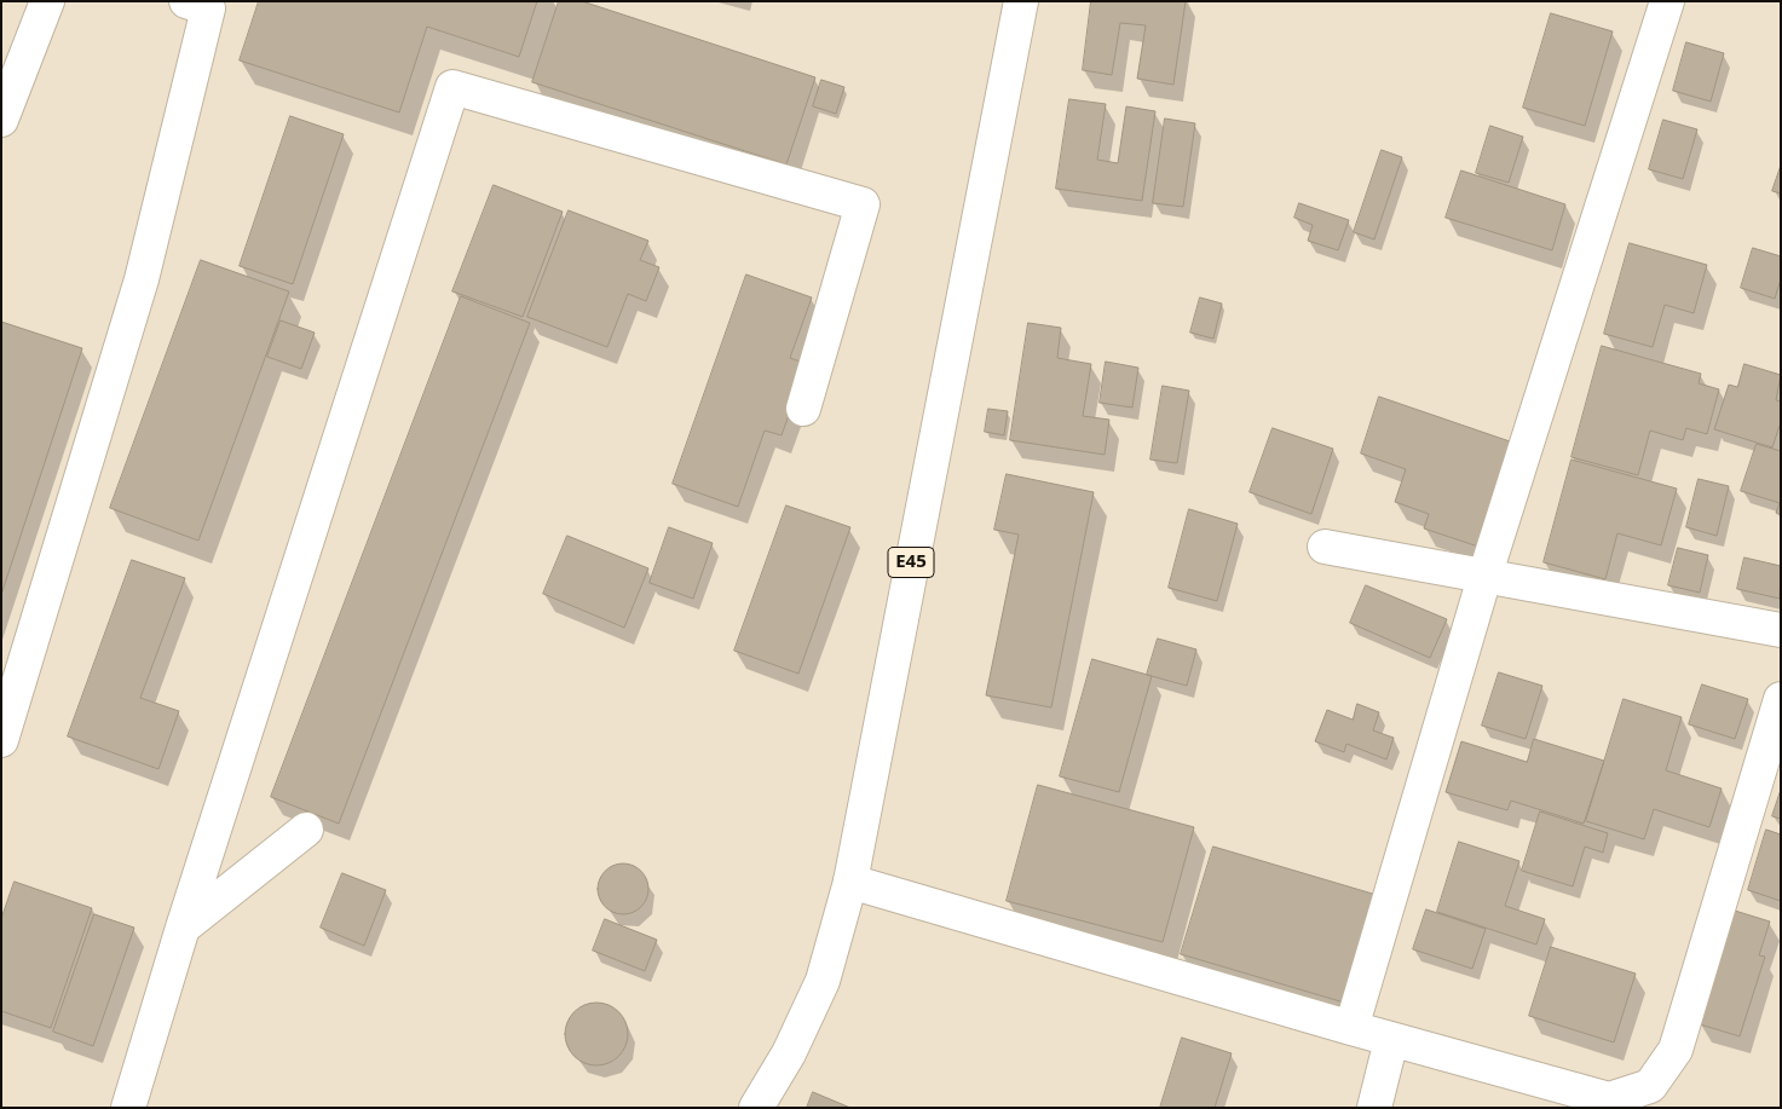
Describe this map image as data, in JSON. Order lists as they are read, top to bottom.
{
  "streets": {
    "main road": ["E45"]
  }
}
